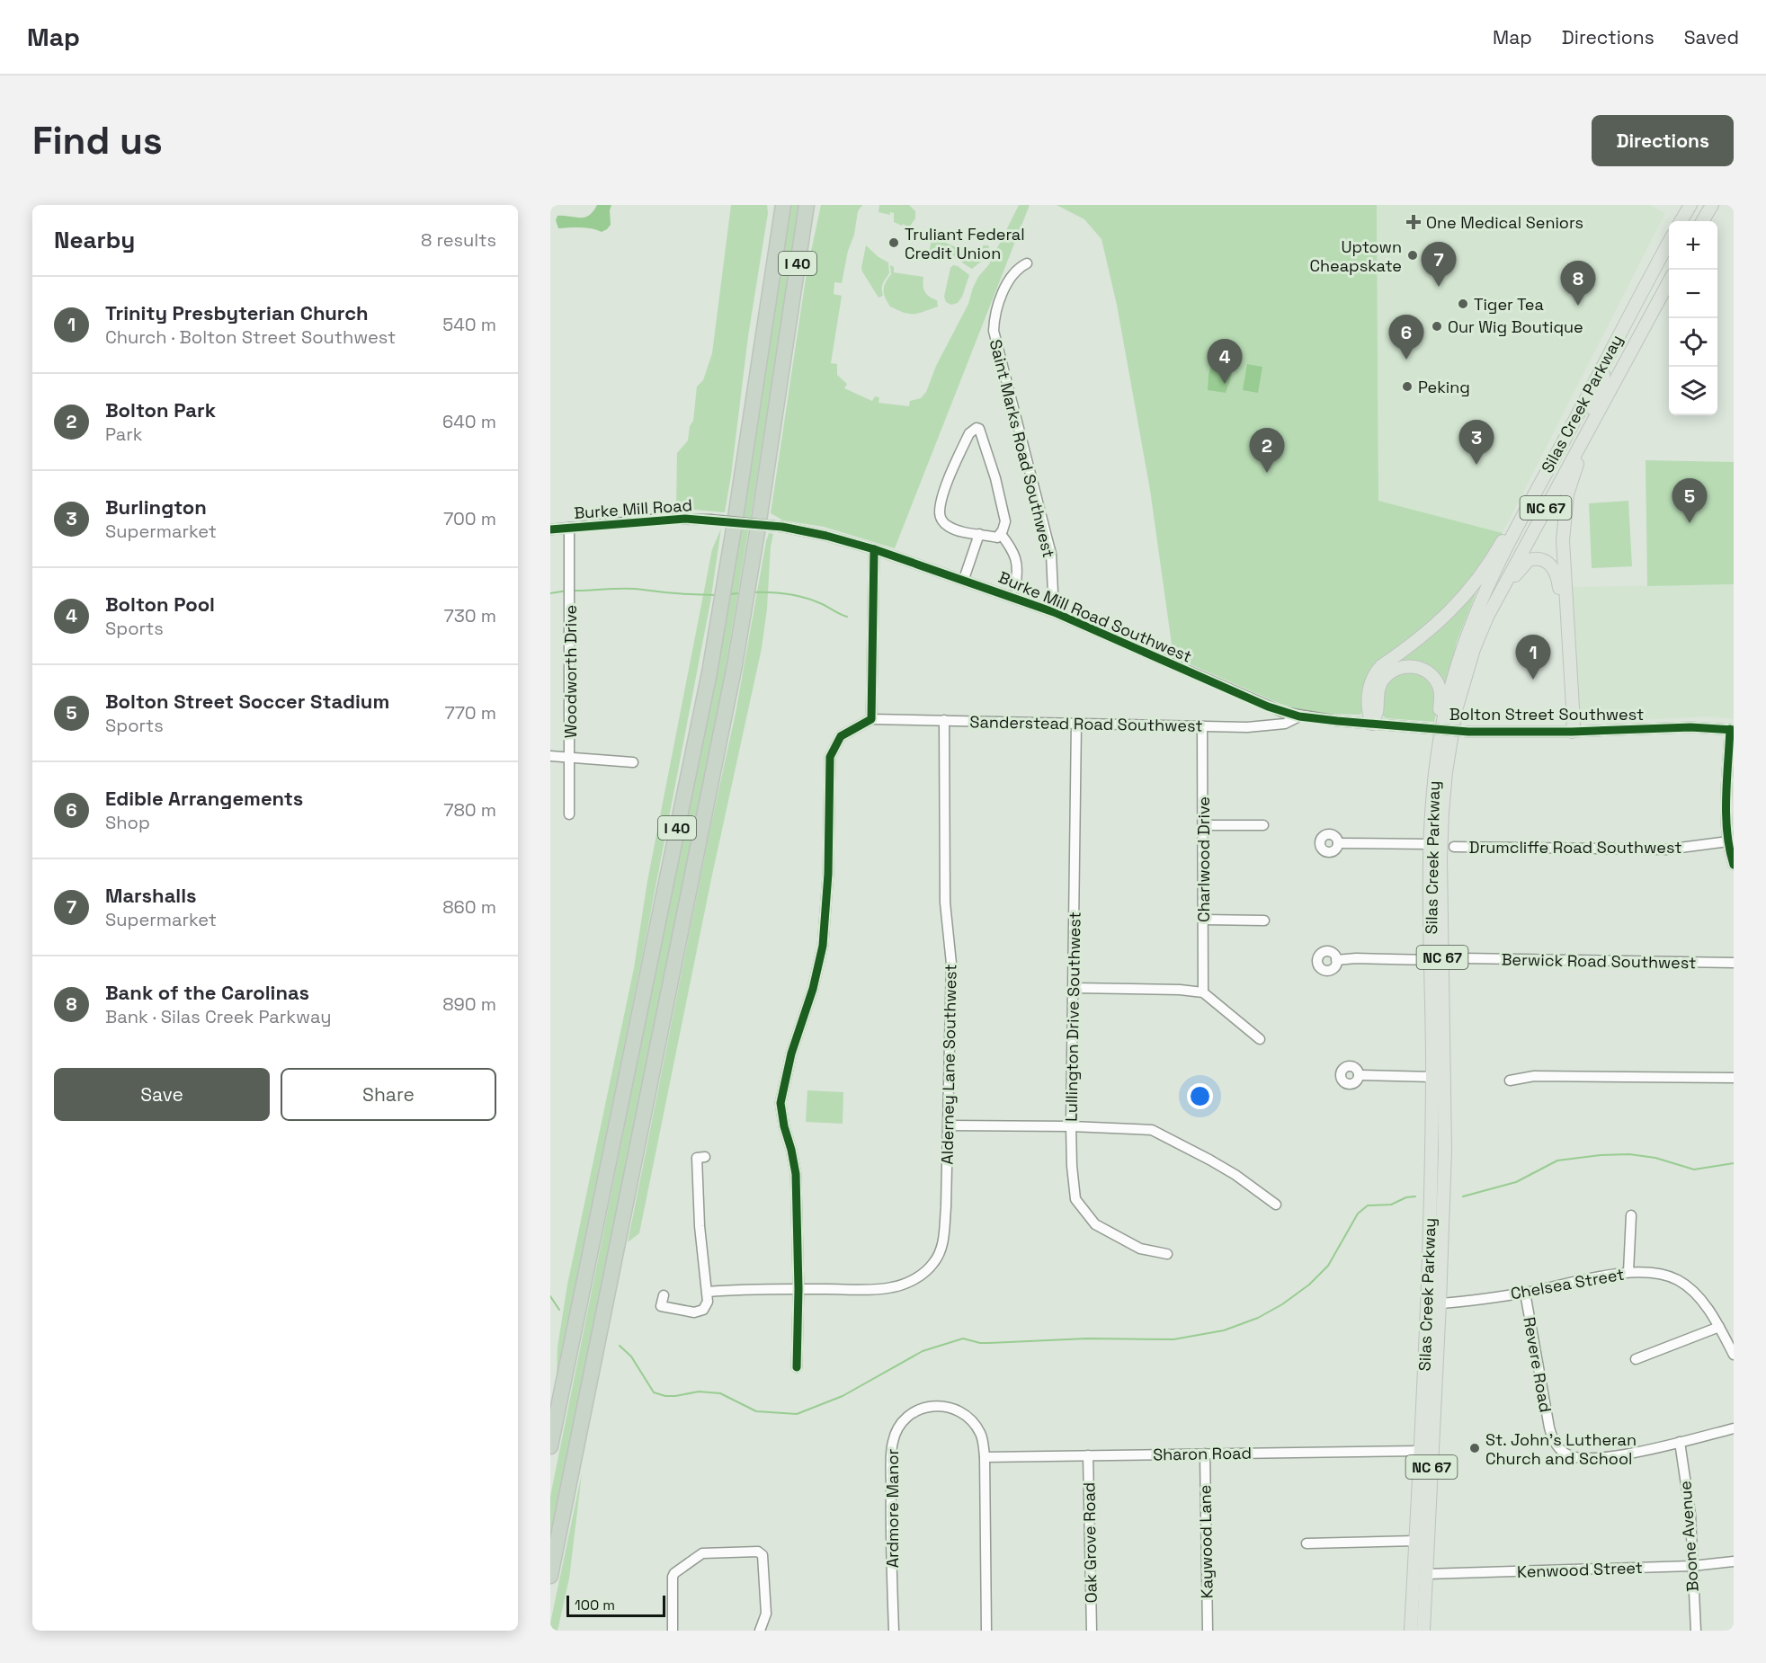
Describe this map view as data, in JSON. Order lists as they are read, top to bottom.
{
  "streets": {
    "highway": ["I 40"],
    "main road": ["Silas Creek Parkway", "NC 67"],
    "street": [
      "Saint Marks Road Southwest",
      "Burke Mill Road",
      "Burke Mill Road Southwest",
      "Woodworth Drive",
      "Bolton Street Southwest",
      "Sanderstead Road Southwest",
      "Drumcliffe Road Southwest",
      "Charlwood Drive",
      "Berwick Road Southwest",
      "Lullington Drive Southwest",
      "Alderney Lane Southwest",
      "Chelsea Street",
      "Revere Road",
      "Sharon Road",
      "Ardmore Manor",
      "Boone Avenue",
      "Kaywood Lane",
      "Oak Grove Road",
      "Kenwood Street"
    ]
  },
  "crossings": [
    ["Silas Creek Parkway", "Chelsea Street"],
    ["Silas Creek Parkway", "Sharon Road"],
    ["Silas Creek Parkway", "Kenwood Street"],
    ["Saint Marks Road Southwest", "Burke Mill Road Southwest"],
    ["Burke Mill Road", "Burke Mill Road Southwest"],
    ["Burke Mill Road", "Woodworth Drive"],
    ["Burke Mill Road Southwest", "Bolton Street Southwest"],
    ["Burke Mill Road Southwest", "Sanderstead Road Southwest"],
    ["Bolton Street Southwest", "Sanderstead Road Southwest"],
    ["Sanderstead Road Southwest", "Charlwood Drive"],
    ["Sanderstead Road Southwest", "Lullington Drive Southwest"],
    ["Sanderstead Road Southwest", "Alderney Lane Southwest"],
    ["Chelsea Street", "Revere Road"],
    ["Revere Road", "Boone Avenue"],
    ["Sharon Road", "Ardmore Manor"],
    ["Sharon Road", "Kaywood Lane"],
    ["Sharon Road", "Oak Grove Road"],
    ["Boone Avenue", "Kenwood Street"]
  ],
  "places": {
    "health": ["One Medical Seniors"],
    "other": [
      "Truliant Federal Credit Union",
      "Uptown Cheapskate",
      "Tiger Tea",
      "Our Wig Boutique",
      "Peking",
      "St. John's Lutheran Church and School"
    ]
  },
  "scale_bar": "100 m",
  "page": {
    "header": "Map",
    "nav": ["Map", "Directions", "Saved"],
    "buttons": [
      "Directions",
      ["Save", "Share"]
    ],
    "title": "Find us",
    "heading": ["Nearby", "8 results"],
    "map_buttons": ["+", "−"],
    "pins": [
      "7",
      "8",
      "6",
      "4",
      "3",
      "2",
      "5",
      "1"
    ],
    "list": [
      {
        "mark": "1",
        "name": "Trinity Presbyterian Church",
        "note": "Church · Bolton Street Southwest",
        "value": "540 m"
      },
      {
        "mark": "2",
        "name": "Bolton Park",
        "note": "Park",
        "value": "640 m"
      },
      {
        "mark": "3",
        "name": "Burlington",
        "note": "Supermarket",
        "value": "700 m"
      },
      {
        "mark": "4",
        "name": "Bolton Pool",
        "note": "Sports",
        "value": "730 m"
      },
      {
        "mark": "5",
        "name": "Bolton Street Soccer Stadium",
        "note": "Sports",
        "value": "770 m"
      },
      {
        "mark": "6",
        "name": "Edible Arrangements",
        "note": "Shop",
        "value": "780 m"
      },
      {
        "mark": "7",
        "name": "Marshalls",
        "note": "Supermarket",
        "value": "860 m"
      },
      {
        "mark": "8",
        "name": "Bank of the Carolinas",
        "note": "Bank · Silas Creek Parkway",
        "value": "890 m"
      }
    ],
    "scale": "100 m"
  }
}
